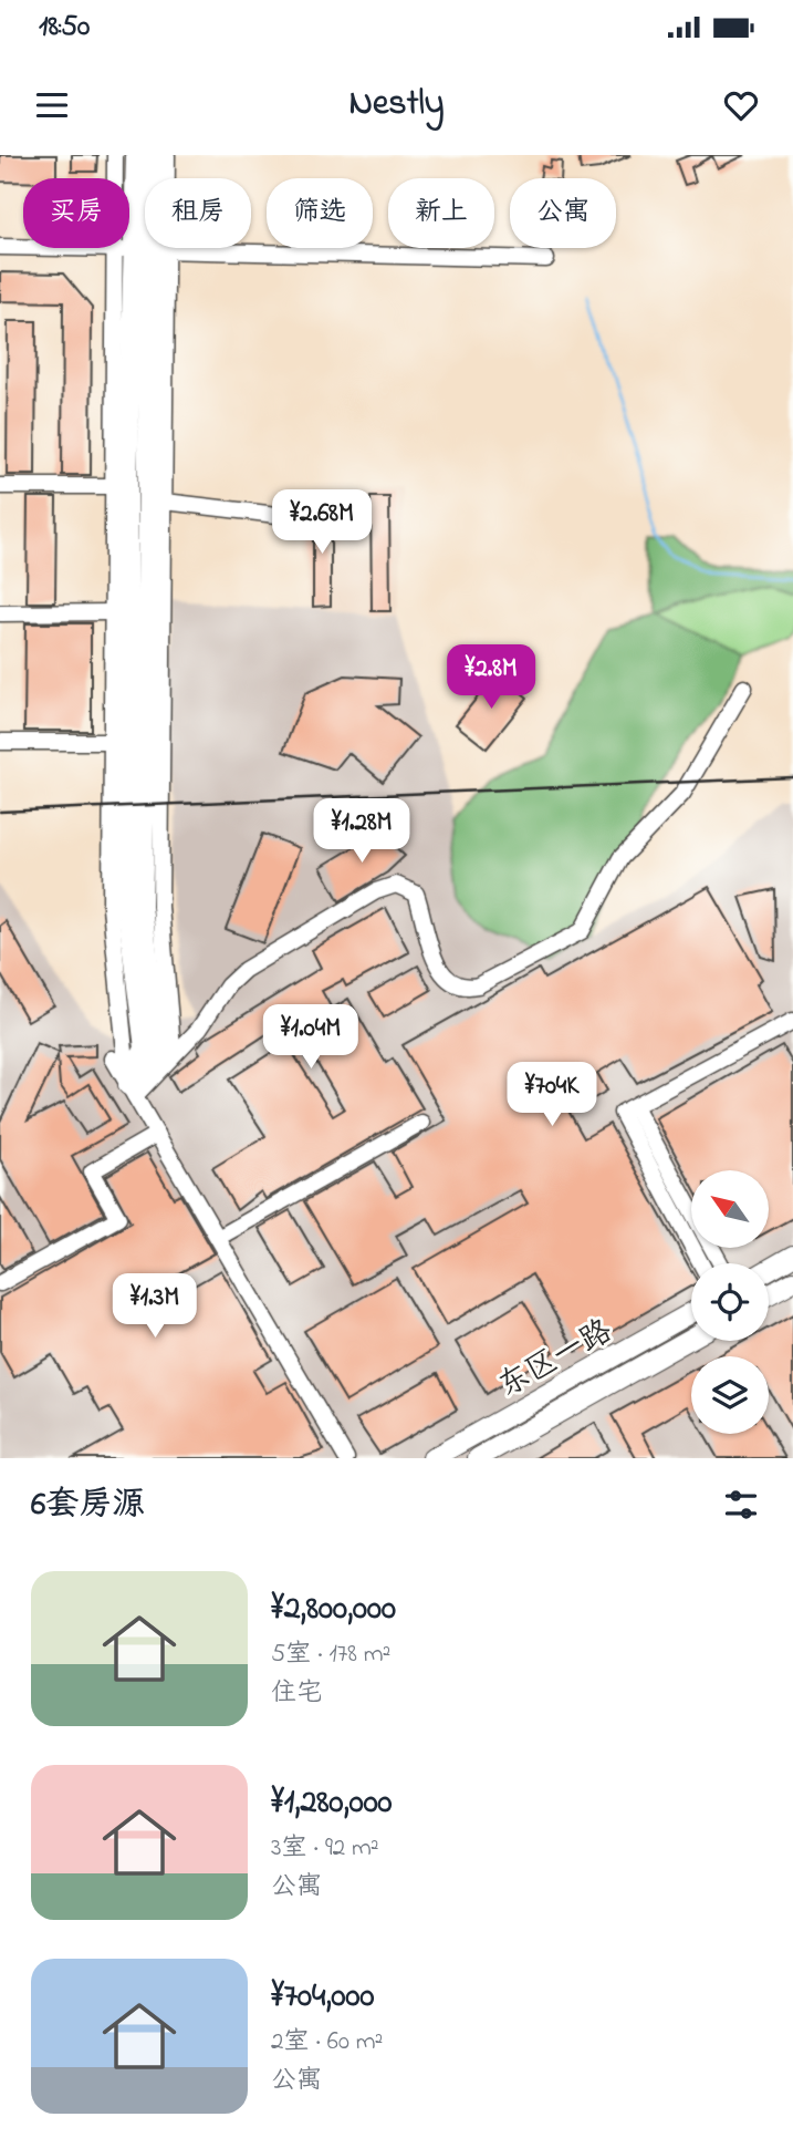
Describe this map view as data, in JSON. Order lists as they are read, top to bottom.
{
  "streets": {
    "main road": ["东区一路"]
  },
  "north": "top left",
  "page": {
    "status": "18:50",
    "header": "Nestly",
    "chip": [
      "买房",
      "租房",
      "筛选",
      "新上",
      "公寓"
    ],
    "price": [
      "¥2.68M",
      "¥2.8M",
      "¥1.28M",
      "¥1.04M",
      "¥704K",
      "¥1.3M"
    ],
    "heading": "6套房源",
    "list": [
      {
        "name": "¥2,800,000",
        "note": "5室 · 178 m² · 住宅"
      },
      {
        "name": "¥1,280,000",
        "note": "3室 · 92 m² · 公寓"
      },
      {
        "name": "¥704,000",
        "note": "2室 · 60 m² · 公寓"
      }
    ]
  }
}
